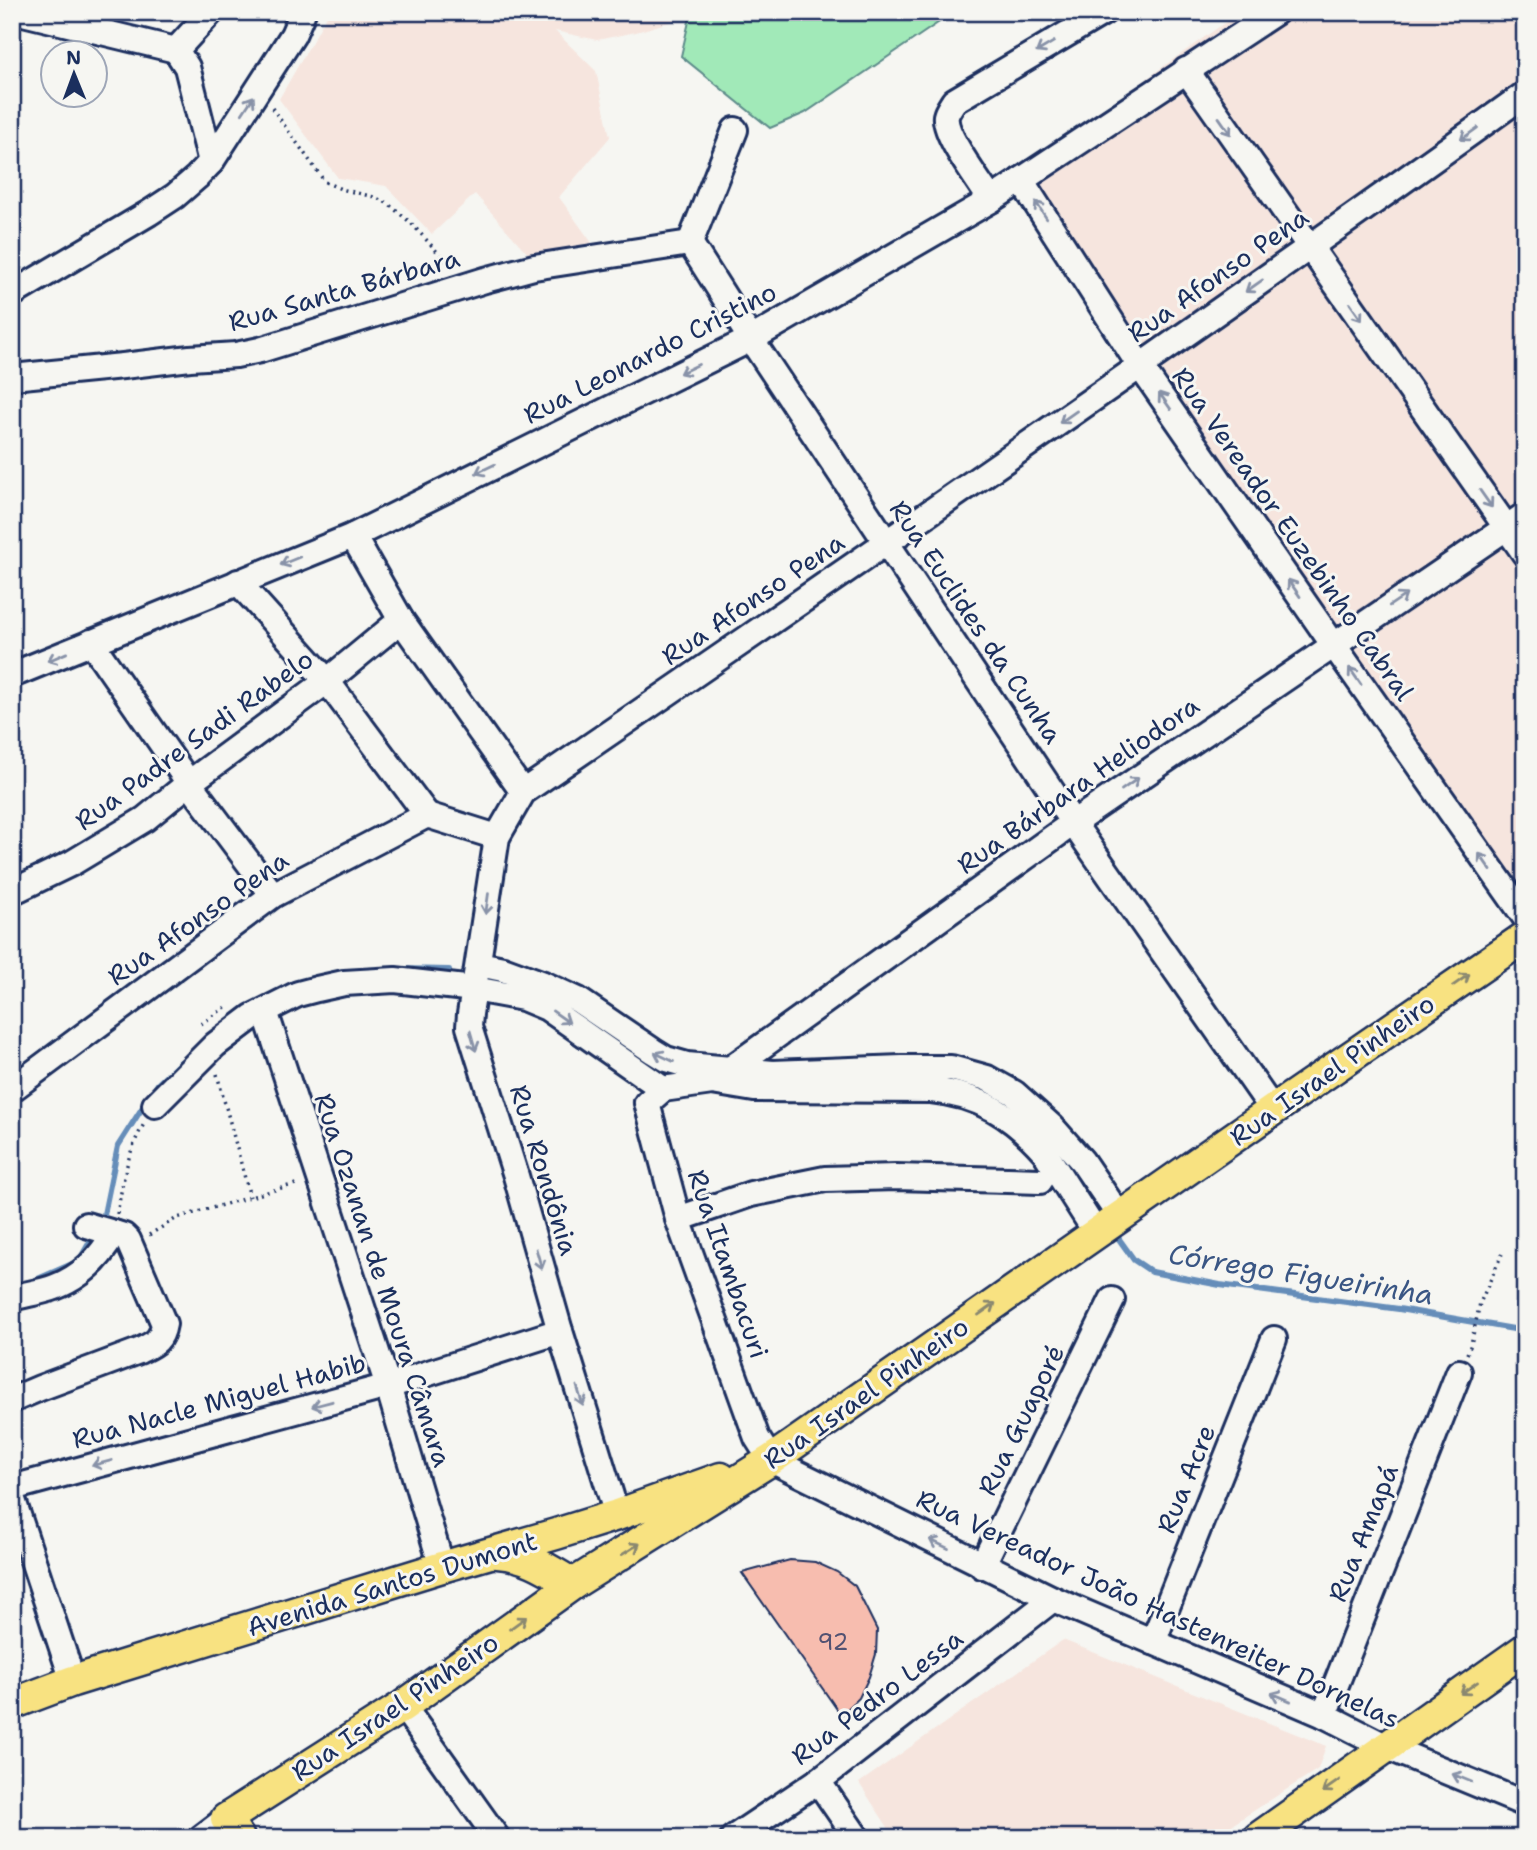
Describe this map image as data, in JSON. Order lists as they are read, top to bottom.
{
  "streets": {
    "main road": ["Rua Israel Pinheiro", "Avenida Santos Dumont"],
    "street": [
      "Rua Afonso Pena",
      "Rua Santa Bárbara",
      "Rua Leonardo Cristino",
      "Rua Vereador Euzebinho Cabral",
      "Rua Euclides da Cunha",
      "Rua Padre Sadi Rabelo",
      "Rua Bárbara Heliodora",
      "Rua Rondônia",
      "Rua Itambacuri",
      "Rua Ozanan de Moura Câmara",
      "Rua Nacle Miguel Habib",
      "Rua Guaporé",
      "Rua Acre",
      "Rua Amapá",
      "Rua Vereador João Hastenreiter Dornelas",
      "Rua Pedro Lessa"
    ]
  },
  "crossings": [
    ["Rua Afonso Pena", "Rua Vereador Euzebinho Cabral"],
    ["Rua Afonso Pena", "Rua Euclides da Cunha"],
    ["Rua Afonso Pena", "Rua Rondônia"],
    ["Rua Leonardo Cristino", "Rua Vereador Euzebinho Cabral"],
    ["Rua Leonardo Cristino", "Rua Euclides da Cunha"],
    ["Rua Vereador Euzebinho Cabral", "Rua Bárbara Heliodora"],
    ["Rua Euclides da Cunha", "Rua Bárbara Heliodora"],
    ["Rua Euclides da Cunha", "Rua Israel Pinheiro"],
    ["Rua Bárbara Heliodora", "Rua Itambacuri"],
    ["Rua Israel Pinheiro", "Rua Itambacuri"],
    ["Rua Israel Pinheiro", "Avenida Santos Dumont"],
    ["Rua Israel Pinheiro", "Rua Vereador João Hastenreiter Dornelas"],
    ["Rua Rondônia", "Rua Nacle Miguel Habib"],
    ["Rua Rondônia", "Avenida Santos Dumont"],
    ["Rua Itambacuri", "Avenida Santos Dumont"],
    ["Rua Itambacuri", "Rua Vereador João Hastenreiter Dornelas"],
    ["Rua Ozanan de Moura Câmara", "Rua Nacle Miguel Habib"],
    ["Rua Ozanan de Moura Câmara", "Avenida Santos Dumont"],
    ["Rua Guaporé", "Rua Vereador João Hastenreiter Dornelas"],
    ["Rua Acre", "Rua Vereador João Hastenreiter Dornelas"],
    ["Rua Amapá", "Rua Vereador João Hastenreiter Dornelas"],
    ["Avenida Santos Dumont", "Rua Vereador João Hastenreiter Dornelas"],
    ["Rua Vereador João Hastenreiter Dornelas", "Rua Pedro Lessa"]
  ],
  "one_way": [
    "Rua Afonso Pena",
    "Rua Leonardo Cristino",
    "Rua Bárbara Heliodora",
    "Rua Israel Pinheiro",
    "Rua Rondônia",
    "Rua Vereador João Hastenreiter Dornelas"
  ],
  "water": ["Córrego Figueirinha"],
  "house_numbers": ["92"],
  "north": "top"
}
